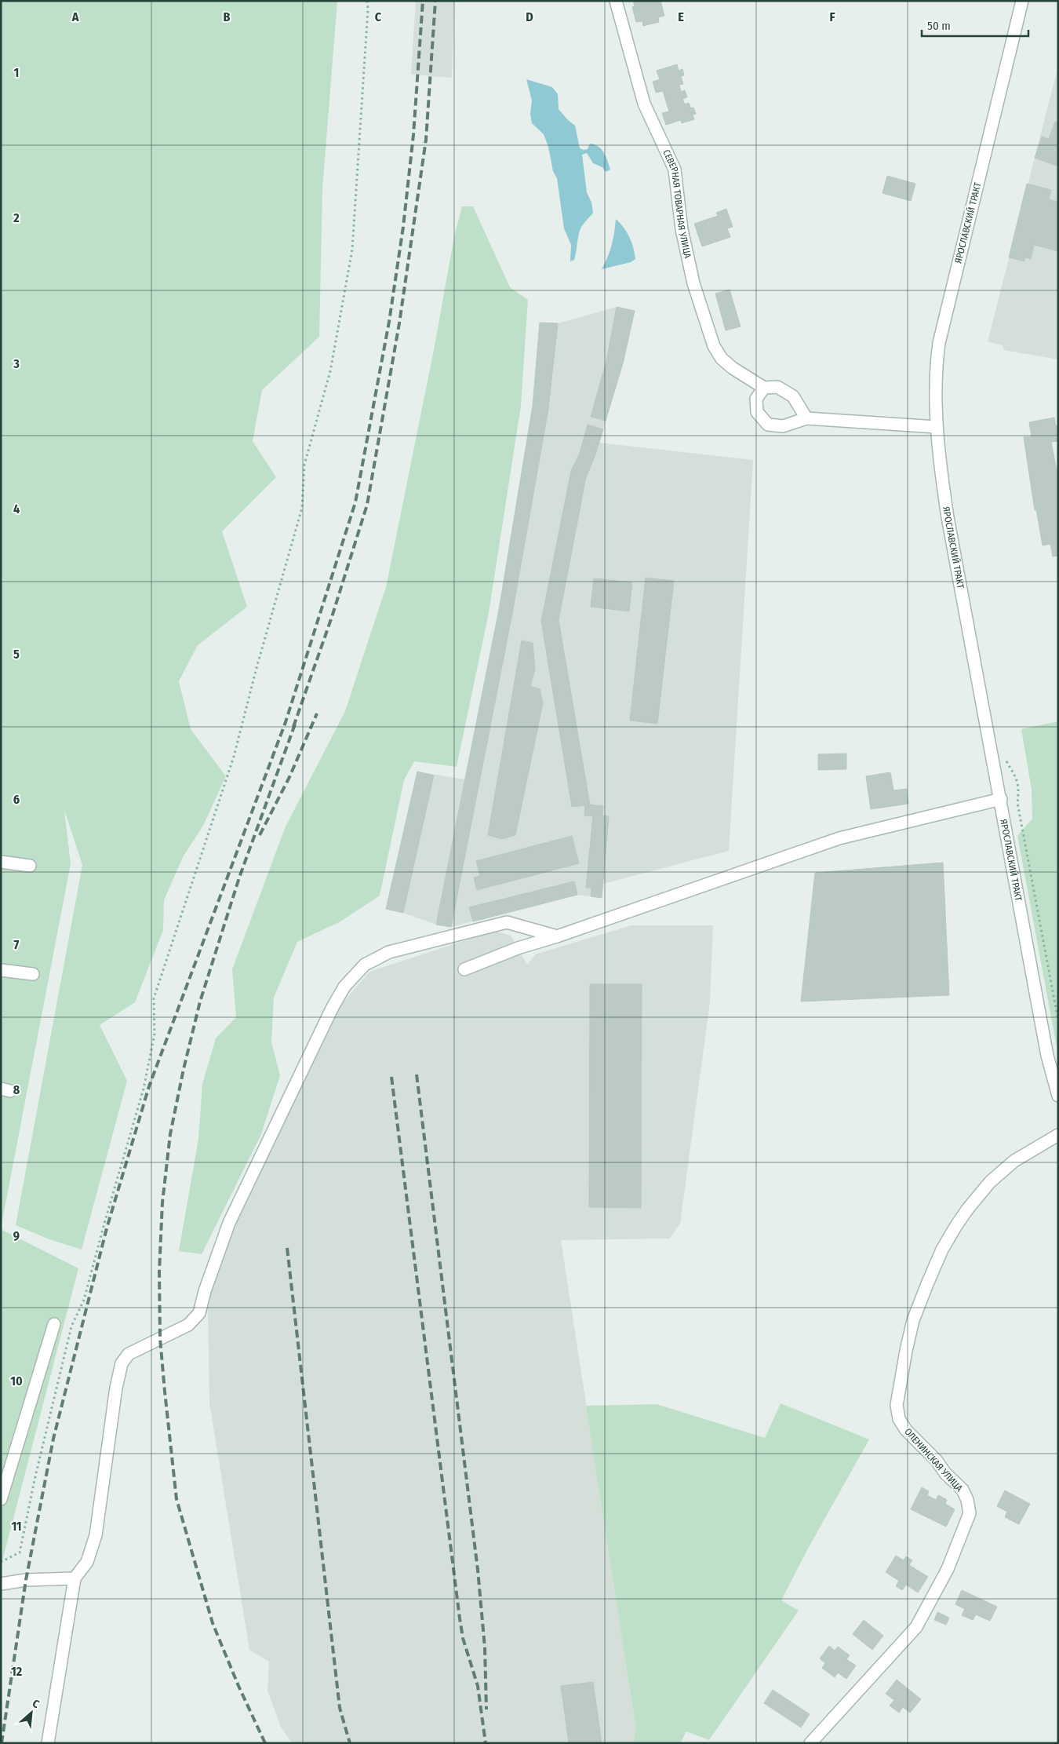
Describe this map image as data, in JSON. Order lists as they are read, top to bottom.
{
  "streets": {
    "street": ["СЕВЕРНАЯ ТОВАРНАЯ УЛИЦА", "ЯРОСЛАВСКИЙ ТРАКТ", "ОЛЕНИНСКАЯ УЛИЦА"]
  },
  "scale_bar": "50 m",
  "north": "top right",
  "grid": {
    "columns": [
      "A",
      "B",
      "C",
      "D",
      "E",
      "F"
    ],
    "rows": [
      "1",
      "2",
      "3",
      "4",
      "5",
      "6",
      "7",
      "8",
      "9",
      "10",
      "11",
      "12"
    ]
  }
}
